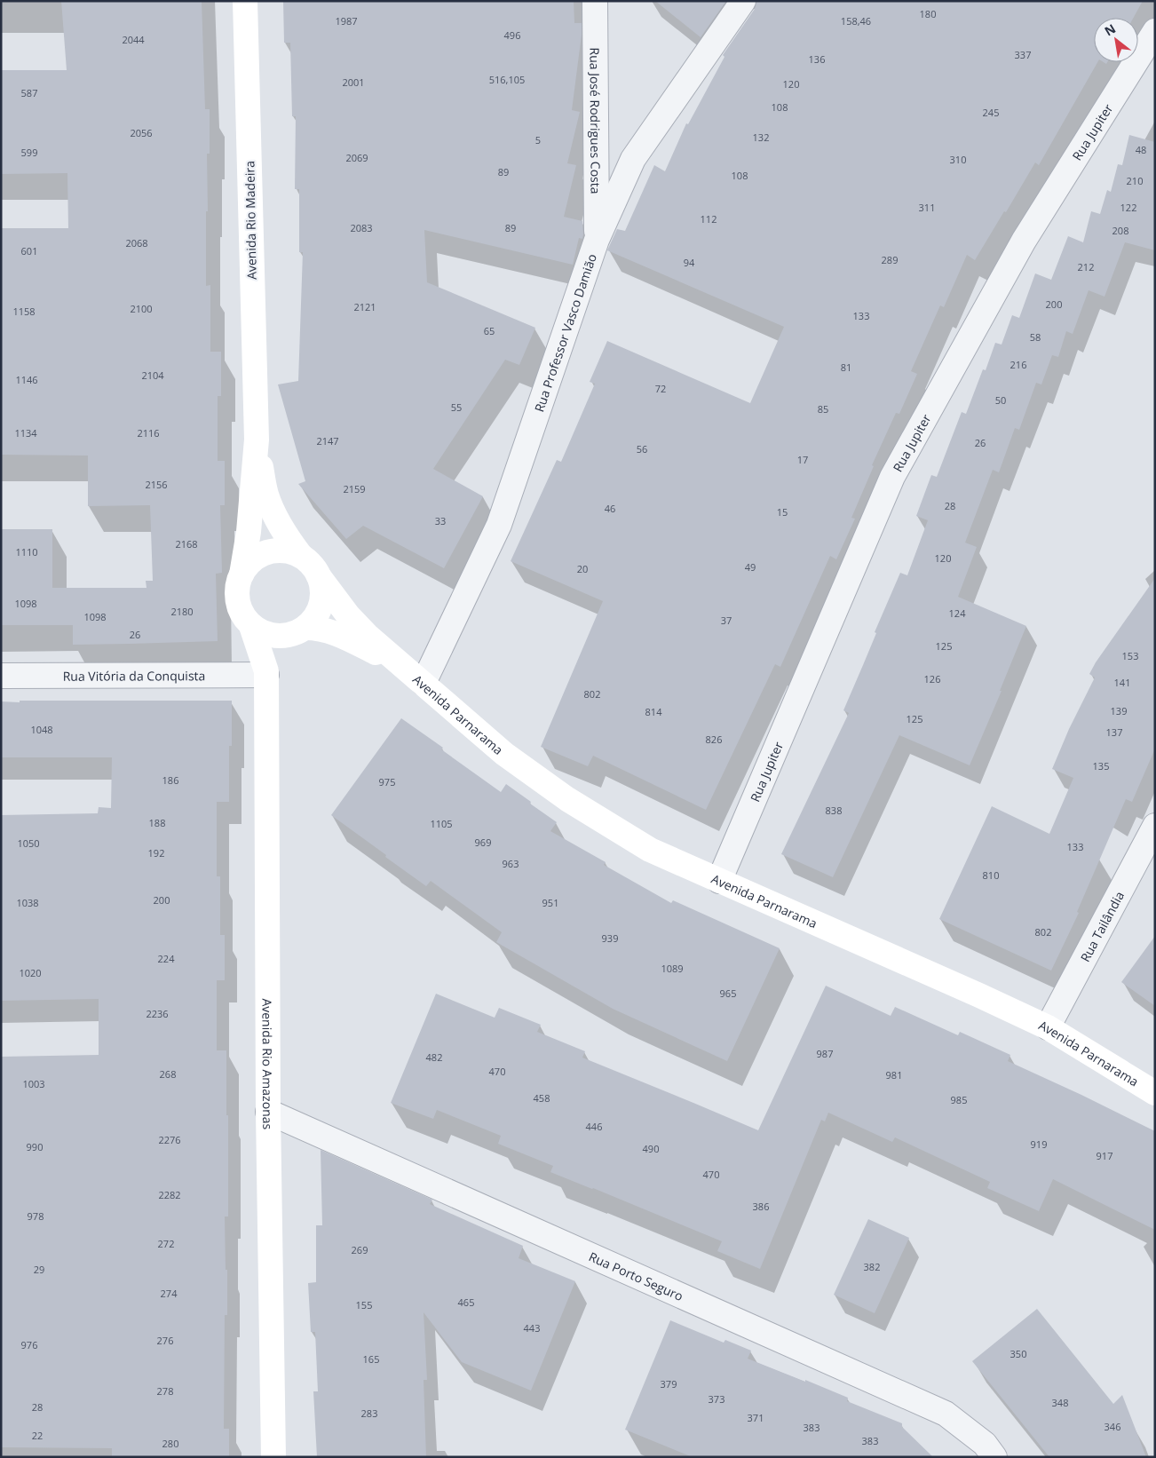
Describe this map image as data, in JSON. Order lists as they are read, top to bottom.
{
  "streets": {
    "main road": ["Avenida Rio Madeira", "Avenida Parnarama", "Avenida Rio Amazonas"],
    "street": [
      "Rua José Rodrigues Costa",
      "Rua Jupiter",
      "Rua Professor Vasco Damião",
      "Rua Vitória da Conquista",
      "Rua Tailândia",
      "Rua Porto Seguro"
    ]
  },
  "crossings": [
    ["Rua José Rodrigues Costa", "Rua Professor Vasco Damião"],
    ["Rua Jupiter", "Avenida Parnarama"],
    ["Avenida Rio Madeira", "Avenida Parnarama"],
    ["Avenida Rio Madeira", "Avenida Rio Amazonas"],
    ["Rua Professor Vasco Damião", "Avenida Parnarama"],
    ["Rua Vitória da Conquista", "Avenida Rio Amazonas"],
    ["Avenida Parnarama", "Rua Tailândia"],
    ["Avenida Parnarama", "Avenida Rio Amazonas"],
    ["Avenida Rio Amazonas", "Rua Porto Seguro"]
  ],
  "house_numbers": [
    "180",
    "1987",
    "158,46",
    "496",
    "2044",
    "337",
    "136",
    "516,105",
    "2001",
    "120",
    "587",
    "108",
    "245",
    "2056",
    "132",
    "5",
    "48",
    "599",
    "2069",
    "310",
    "89",
    "108",
    "210",
    "311",
    "122",
    "112",
    "2083",
    "89",
    "208",
    "2068",
    "601",
    "289",
    "94",
    "212",
    "200",
    "2121",
    "2100",
    "1158",
    "133",
    "65",
    "58",
    "216",
    "81",
    "2104",
    "1146",
    "72",
    "50",
    "55",
    "85",
    "1134",
    "2116",
    "2147",
    "26",
    "56",
    "17",
    "2156",
    "2159",
    "28",
    "46",
    "15",
    "33",
    "2168",
    "1110",
    "120",
    "49",
    "20",
    "1098",
    "2180",
    "124",
    "1098",
    "37",
    "26",
    "125",
    "153",
    "126",
    "141",
    "802",
    "139",
    "814",
    "125",
    "1048",
    "137",
    "826",
    "135",
    "186",
    "975",
    "838",
    "188",
    "1105",
    "969",
    "1050",
    "133",
    "192",
    "963",
    "810",
    "200",
    "1038",
    "951",
    "802",
    "939",
    "224",
    "1089",
    "1020",
    "965",
    "2236",
    "987",
    "482",
    "470",
    "268",
    "981",
    "1003",
    "458",
    "985",
    "446",
    "2276",
    "919",
    "990",
    "490",
    "917",
    "470",
    "2282",
    "386",
    "978",
    "272",
    "269",
    "382",
    "29",
    "274",
    "465",
    "155",
    "443",
    "276",
    "976",
    "350",
    "165",
    "379",
    "278",
    "373",
    "348",
    "28",
    "283",
    "371",
    "346",
    "383",
    "22",
    "383",
    "280"
  ],
  "north": "top left"
}
